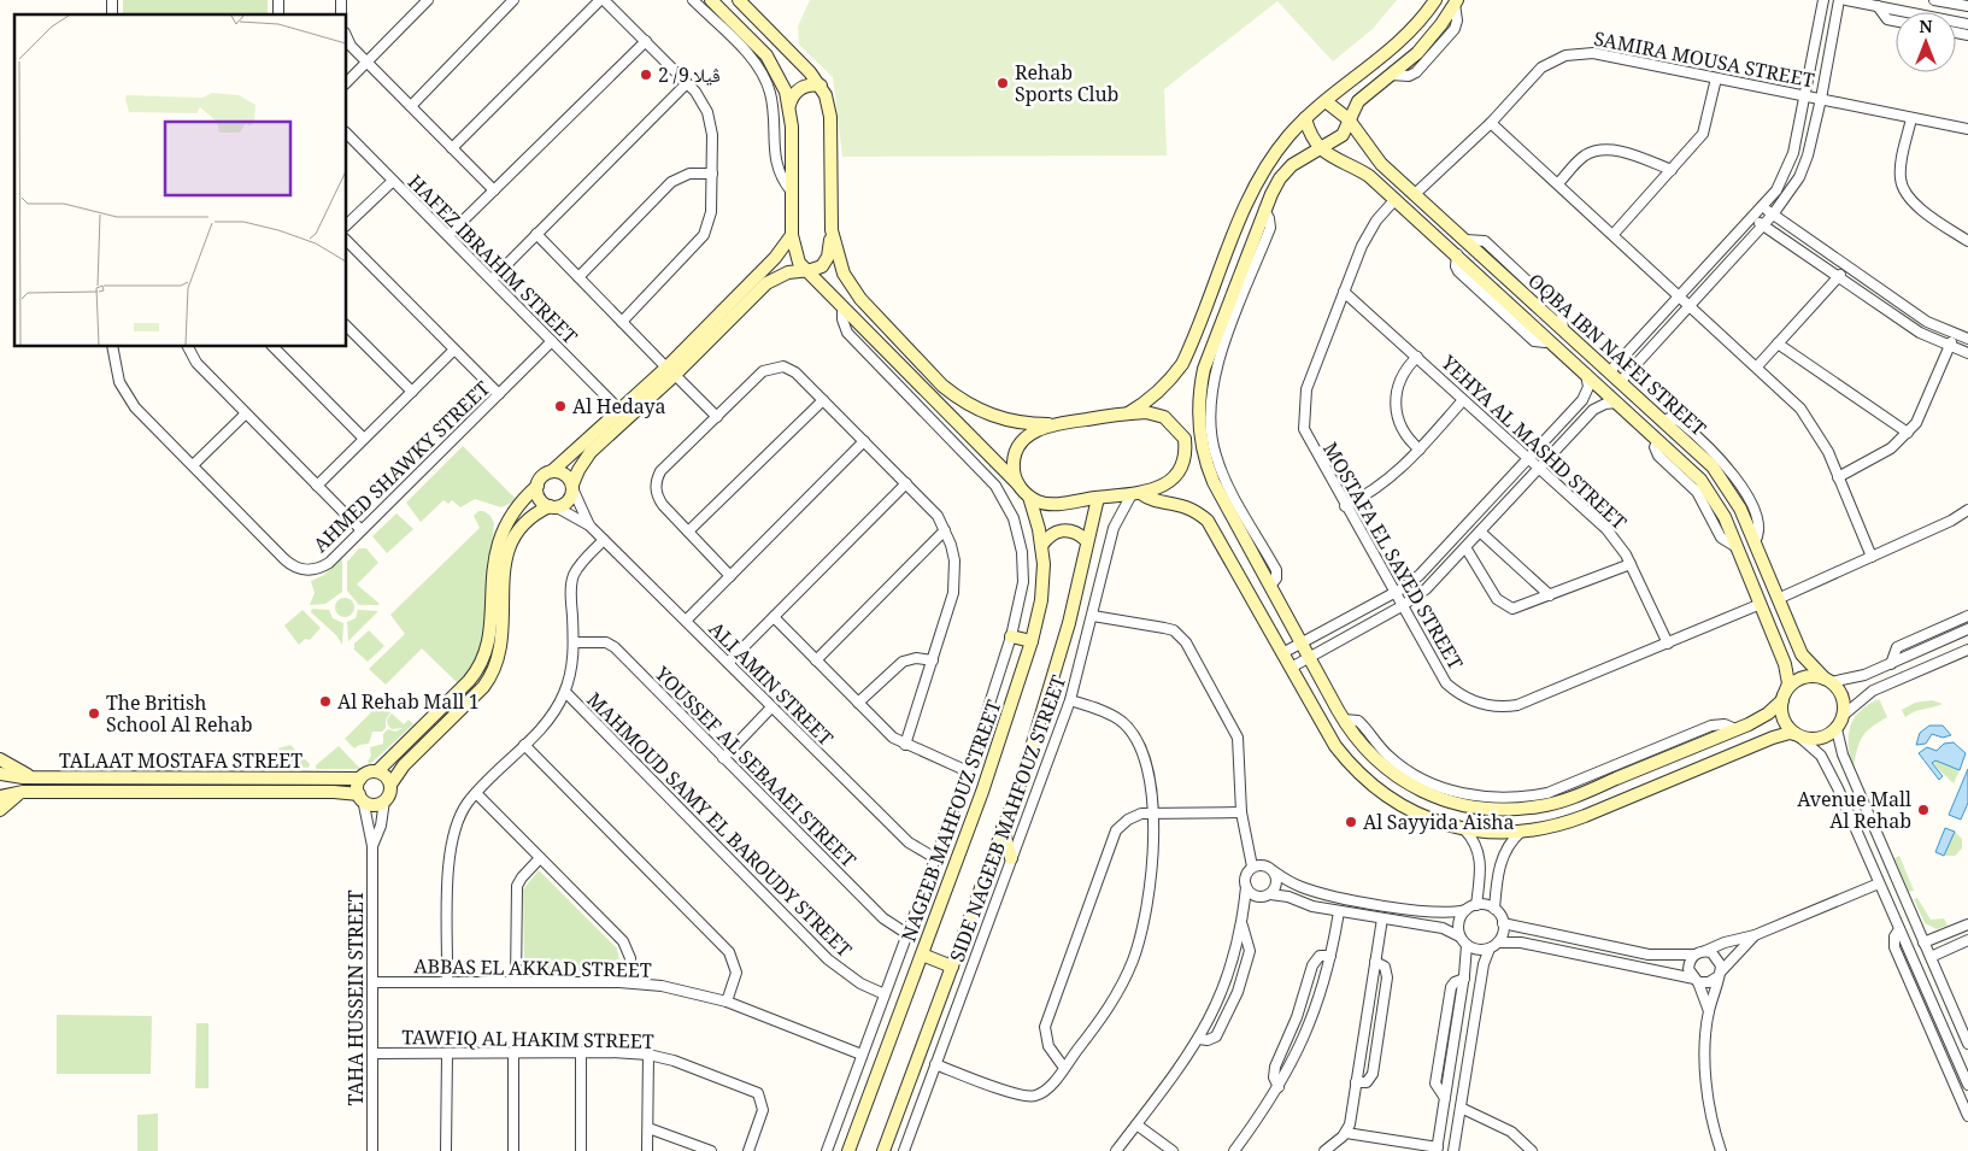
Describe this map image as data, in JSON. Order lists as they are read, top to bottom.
{
  "streets": {
    "street": [
      "SAMIRA MOUSA STREET",
      "HAFEZ IBRAHIM STREET",
      "OQBA IBN NAFEI STREET",
      "YEHYA AL MASHD STREET",
      "AHMED SHAWKY STREET",
      "MOSTAFA EL SAYED STREET",
      "ALI AMIN STREET",
      "TALAAT MOSTAFA STREET",
      "YOUSSEF AL SEBAAEI STREET",
      "SIDE NAGEEB MAHFOUZ STREET",
      "NAGEEB MAHFOUZ STREET",
      "MAHMOUD SAMY EL BAROUDY STREET",
      "ABBAS EL AKKAD STREET",
      "TAHA HUSSEIN STREET",
      "TAWFIQ AL HAKIM STREET"
    ]
  },
  "crossings": [
    ["SAMIRA MOUSA STREET", "OQBA IBN NAFEI STREET"],
    ["HAFEZ IBRAHIM STREET", "AHMED SHAWKY STREET"],
    ["OQBA IBN NAFEI STREET", "MOSTAFA EL SAYED STREET"],
    ["YEHYA AL MASHD STREET", "MOSTAFA EL SAYED STREET"],
    ["TALAAT MOSTAFA STREET", "TAHA HUSSEIN STREET"],
    ["ABBAS EL AKKAD STREET", "TAHA HUSSEIN STREET"],
    ["TAHA HUSSEIN STREET", "TAWFIQ AL HAKIM STREET"]
  ],
  "places": [
    "ڤيلا 9/ 2",
    "Rehab Sports Club",
    "Al Hedaya",
    "Al Rehab Mall 1",
    "The British School Al Rehab",
    "Avenue Mall Al Rehab",
    "Al Sayyida Aisha"
  ],
  "north": "top"
}
